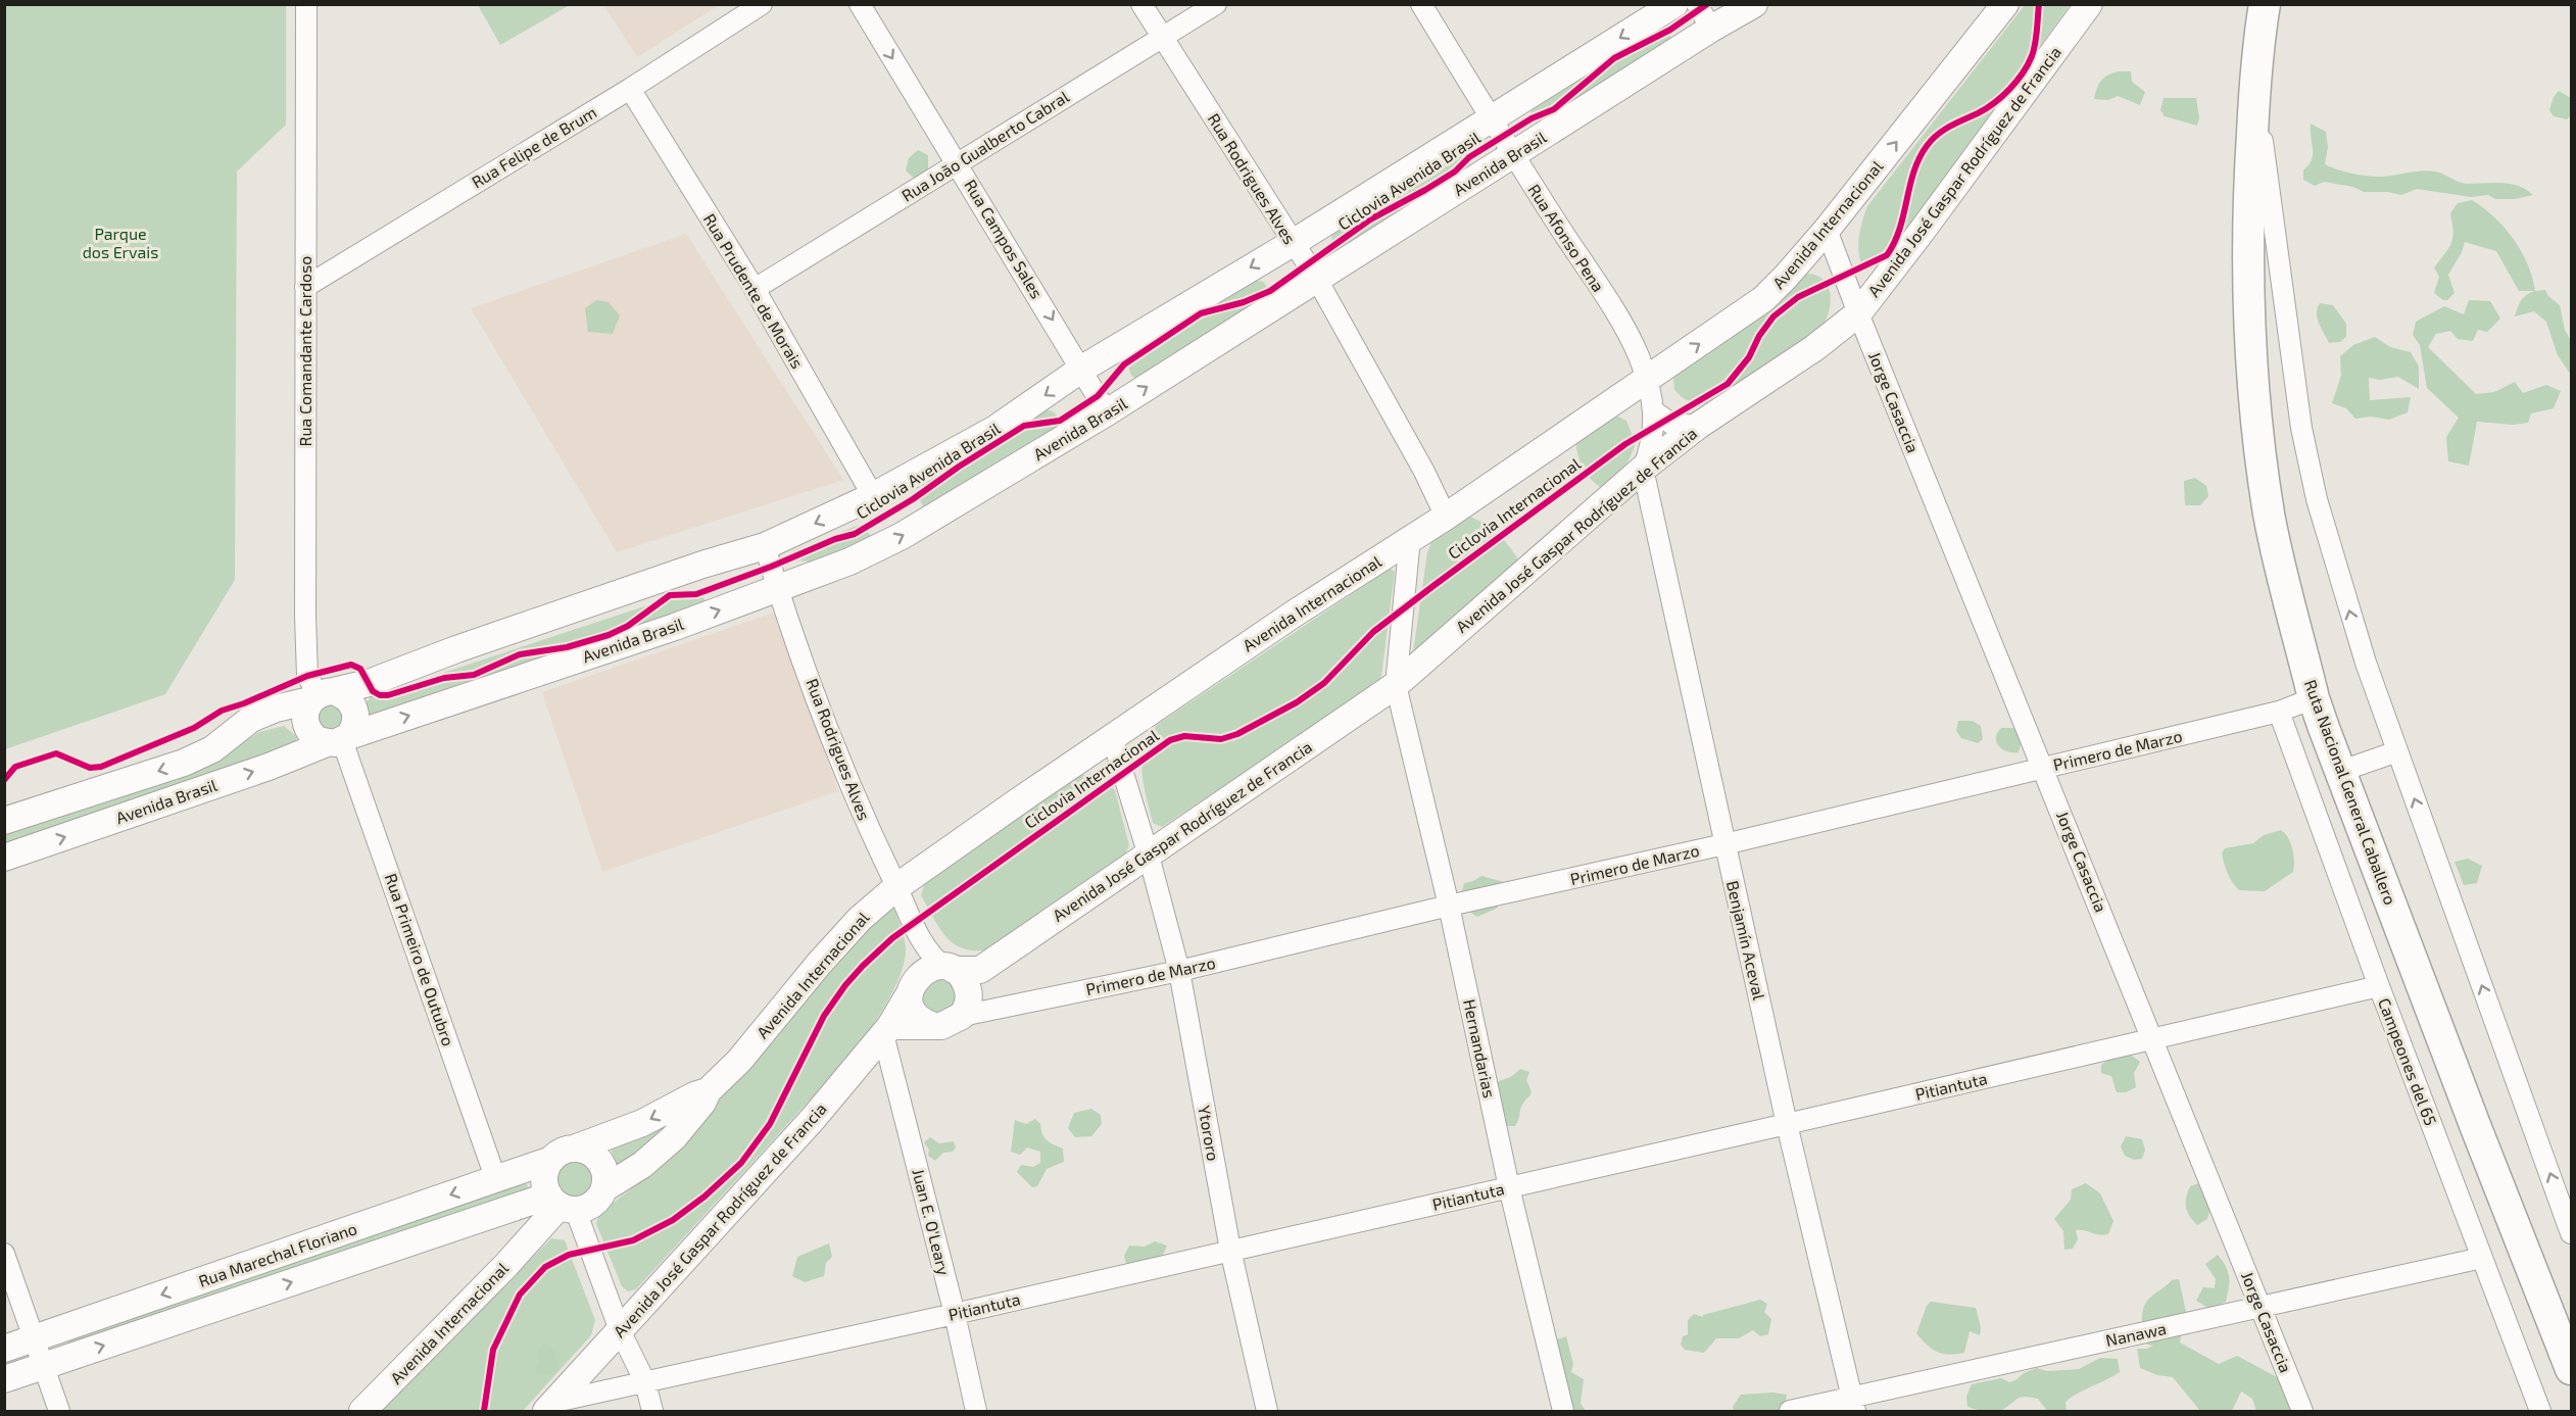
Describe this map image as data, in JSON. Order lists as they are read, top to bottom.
{
  "streets": {
    "highway": ["Ruta Nacional General Caballero"],
    "main road": [
      "Avenida Brasil",
      "Avenida José Gaspar Rodríguez de Francia",
      "Avenida Internacional",
      "Rua Marechal Floriano"
    ],
    "street": [
      "Rua João Gualberto Cabral",
      "Rua Felipe de Brum",
      "Rua Rodrigues Alves",
      "Rua Afonso Pena",
      "Rua Campos Sales",
      "Rua Prudente de Morais",
      "Rua Comandante Cardoso",
      "Jorge Casaccia",
      "Primero de Marzo",
      "Benjamín Aceval",
      "Rua Primeiro de Outubro",
      "Hernandarias",
      "Campeones del 65",
      "Pitiantuta",
      "Ytororo",
      "Juan E. O'Leary",
      "Nanawa"
    ],
    "cycle path": ["Ciclovia Avenida Brasil", "Ciclovia Internacional"]
  },
  "crossings": [
    ["Rua João Gualberto Cabral", "Rua Rodrigues Alves"],
    ["Rua João Gualberto Cabral", "Rua Campos Sales"],
    ["Rua João Gualberto Cabral", "Rua Prudente de Morais"],
    ["Rua Felipe de Brum", "Rua Prudente de Morais"],
    ["Rua Felipe de Brum", "Rua Comandante Cardoso"],
    ["Avenida Brasil", "Rua Rodrigues Alves"],
    ["Avenida Brasil", "Rua Afonso Pena"],
    ["Avenida Brasil", "Rua Campos Sales"],
    ["Avenida Brasil", "Rua Prudente de Morais"],
    ["Avenida Brasil", "Rua Comandante Cardoso"],
    ["Avenida Brasil", "Rua Primeiro de Outubro"],
    ["Avenida José Gaspar Rodríguez de Francia", "Rua Afonso Pena"],
    ["Avenida José Gaspar Rodríguez de Francia", "Jorge Casaccia"],
    ["Avenida José Gaspar Rodríguez de Francia", "Primero de Marzo"],
    ["Avenida José Gaspar Rodríguez de Francia", "Benjamín Aceval"],
    ["Avenida José Gaspar Rodríguez de Francia", "Hernandarias"],
    ["Avenida José Gaspar Rodríguez de Francia", "Pitiantuta"],
    ["Avenida José Gaspar Rodríguez de Francia", "Ytororo"],
    ["Avenida José Gaspar Rodríguez de Francia", "Juan E. O'Leary"],
    ["Rua Rodrigues Alves", "Avenida Internacional"],
    ["Avenida Internacional", "Rua Afonso Pena"],
    ["Avenida Internacional", "Jorge Casaccia"],
    ["Avenida Internacional", "Hernandarias"],
    ["Avenida Internacional", "Ytororo"],
    ["Avenida Internacional", "Rua Marechal Floriano"],
    ["Rua Afonso Pena", "Benjamín Aceval"],
    ["Rua Comandante Cardoso", "Rua Primeiro de Outubro"],
    ["Jorge Casaccia", "Primero de Marzo"],
    ["Jorge Casaccia", "Pitiantuta"],
    ["Jorge Casaccia", "Nanawa"],
    ["Primero de Marzo", "Ruta Nacional General Caballero"],
    ["Primero de Marzo", "Benjamín Aceval"],
    ["Primero de Marzo", "Hernandarias"],
    ["Primero de Marzo", "Campeones del 65"],
    ["Primero de Marzo", "Ytororo"],
    ["Benjamín Aceval", "Pitiantuta"],
    ["Benjamín Aceval", "Nanawa"],
    ["Rua Primeiro de Outubro", "Rua Marechal Floriano"],
    ["Hernandarias", "Pitiantuta"],
    ["Campeones del 65", "Pitiantuta"],
    ["Campeones del 65", "Nanawa"],
    ["Pitiantuta", "Ytororo"],
    ["Pitiantuta", "Juan E. O'Leary"]
  ],
  "one_way": ["Rua Campos Sales"],
  "parks": ["Parque dos Ervais"]
}
